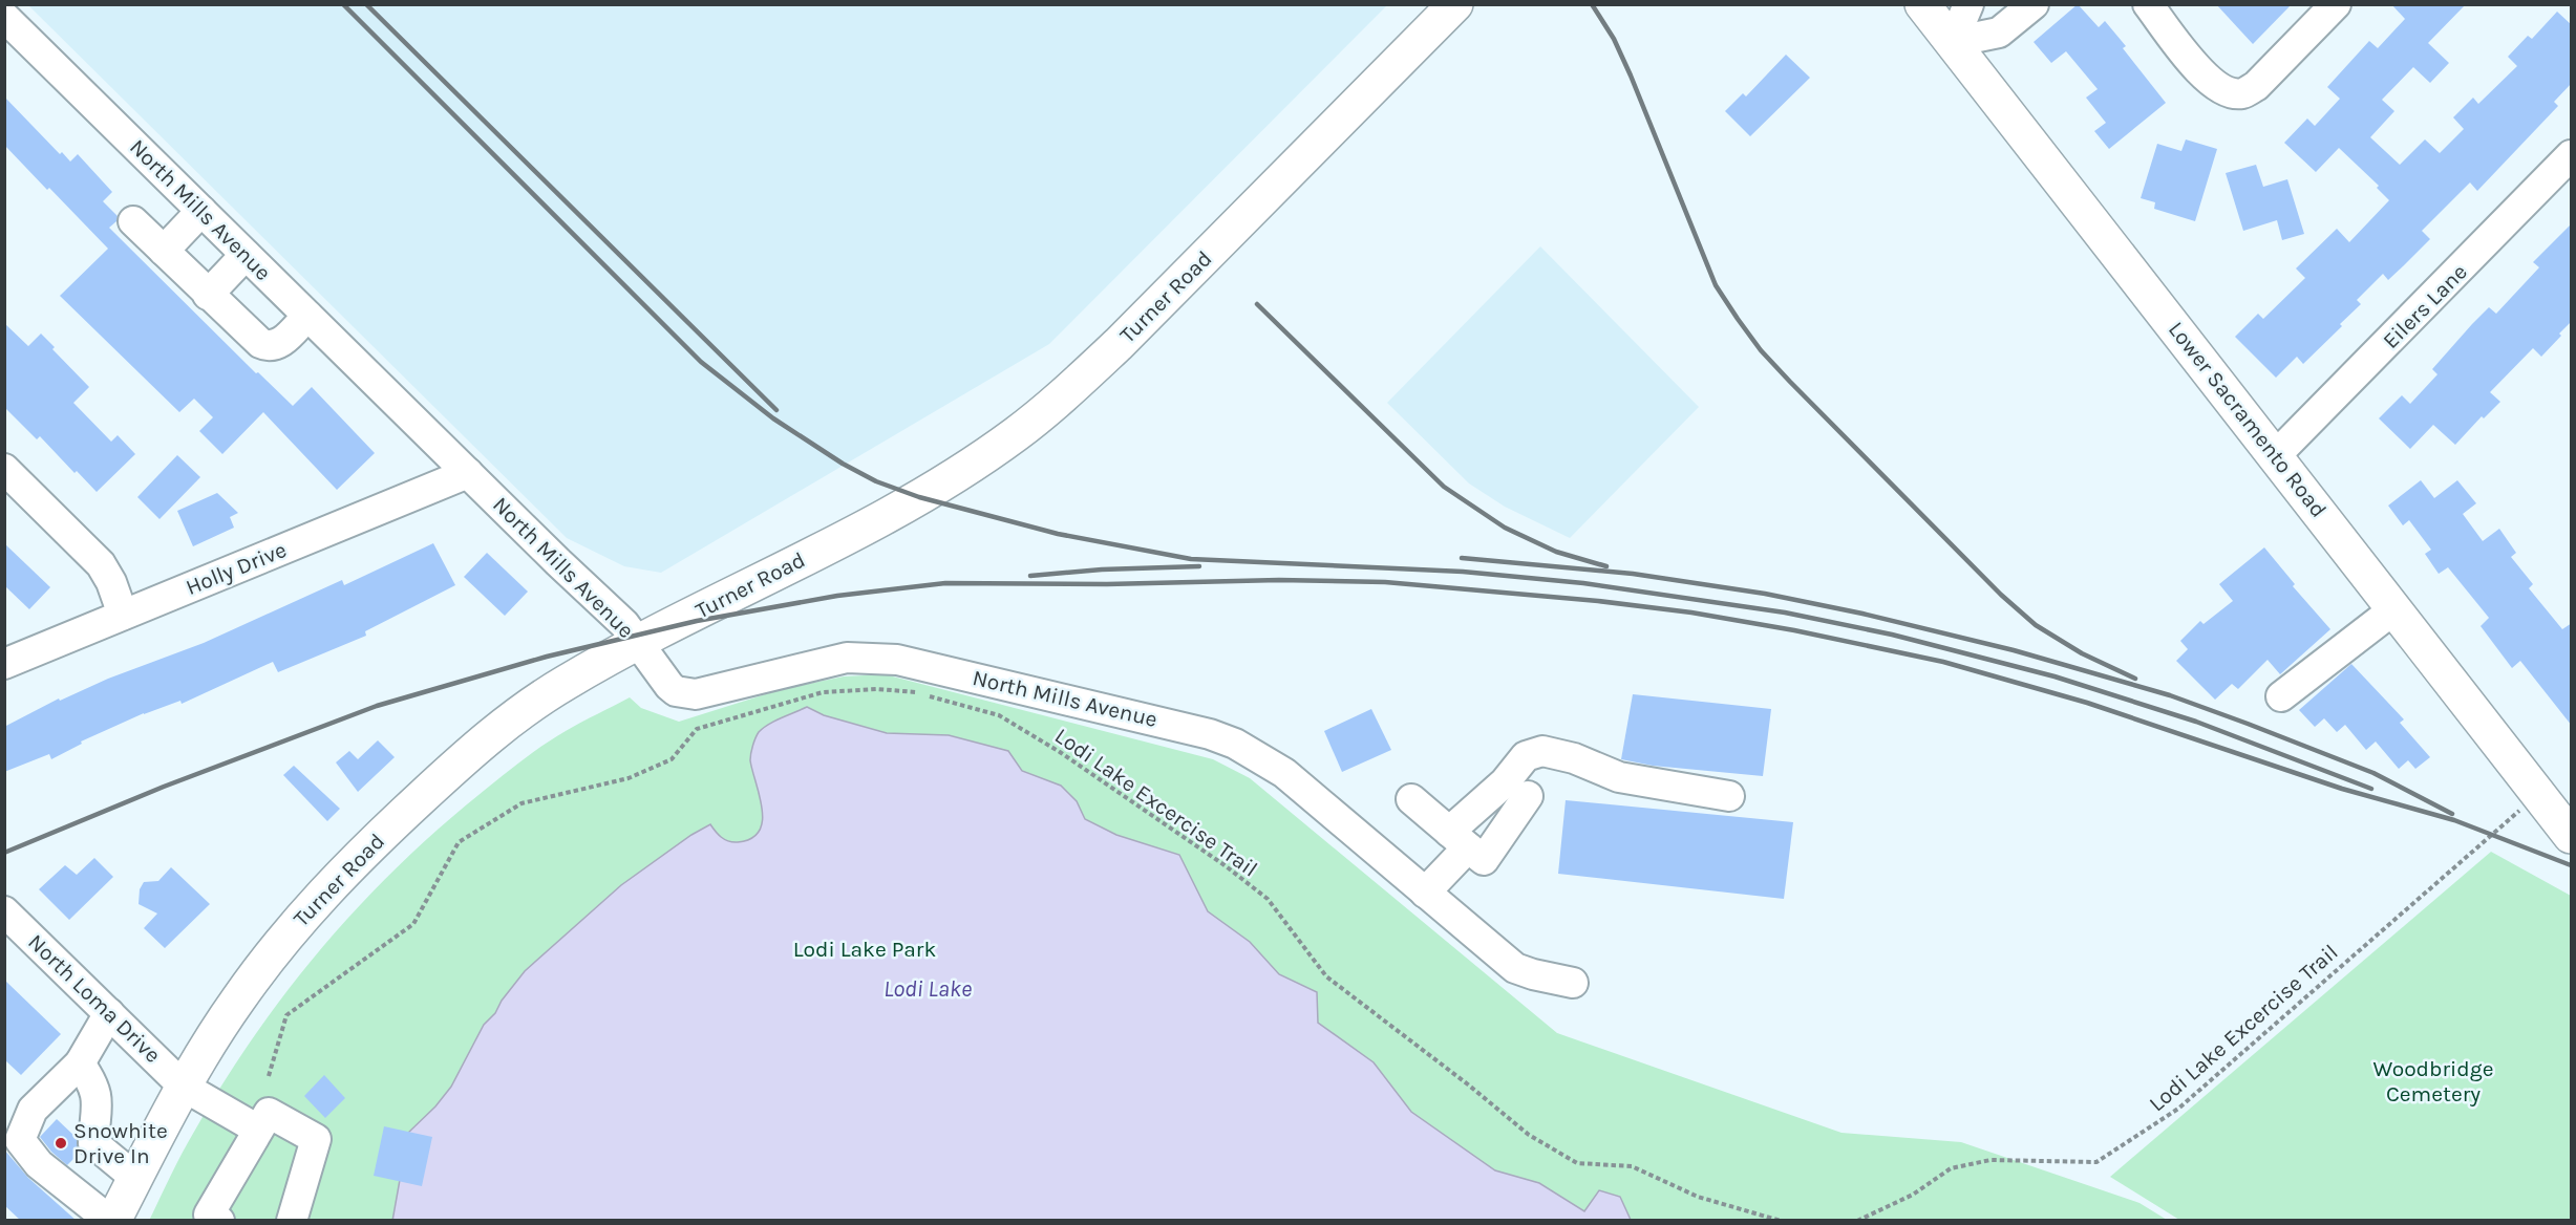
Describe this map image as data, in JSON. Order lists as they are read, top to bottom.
{
  "streets": {
    "main road": ["Turner Road", "Lower Sacramento Road"],
    "street": [
      "North Mills Avenue",
      "Eilers Lane",
      "Holly Drive",
      "North Loma Drive"
    ],
    "path": ["Lodi Lake Excercise Trail"]
  },
  "crossings": [
    ["North Mills Avenue", "Turner Road"],
    ["North Mills Avenue", "Holly Drive"],
    ["Turner Road", "North Loma Drive"],
    ["Eilers Lane", "Lower Sacramento Road"],
    ["Lower Sacramento Road", "Lodi Lake Excercise Trail"]
  ],
  "water": ["Lodi Lake"],
  "parks": ["Lodi Lake Park", "Woodbridge Cemetery"],
  "places": ["Snowhite Drive In"]
}
